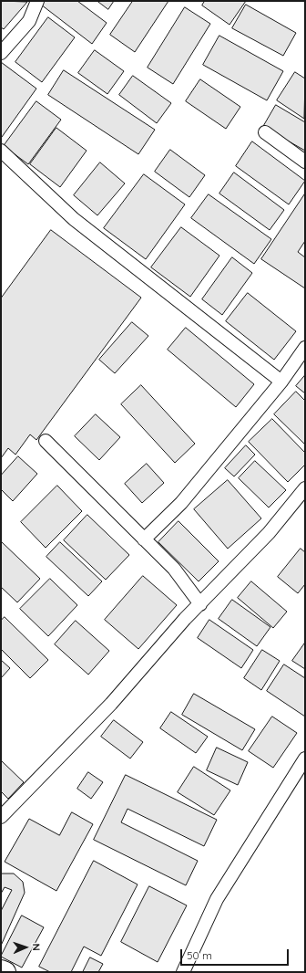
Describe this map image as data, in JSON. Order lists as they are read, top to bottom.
{
  "scale_bar": "50 m",
  "north": "right"
}
